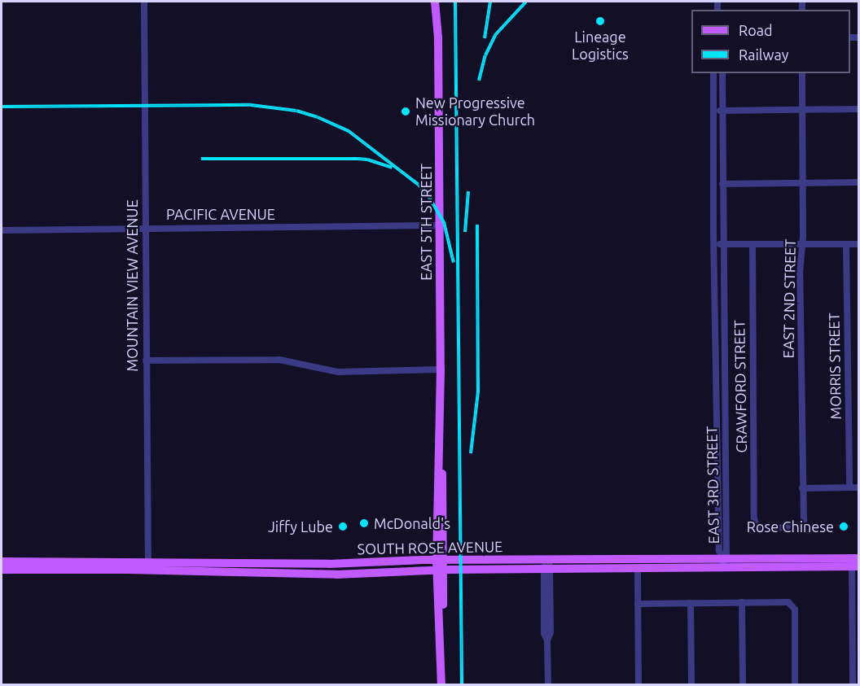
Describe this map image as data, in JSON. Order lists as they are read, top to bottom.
{
  "streets": {
    "main road": ["EAST 5TH STREET", "SOUTH ROSE AVENUE"],
    "street": [
      "PACIFIC AVENUE",
      "MOUNTAIN VIEW AVENUE",
      "EAST 2ND STREET",
      "MORRIS STREET",
      "CRAWFORD STREET",
      "EAST 3RD STREET"
    ]
  },
  "crossings": [
    ["PACIFIC AVENUE", "EAST 5TH STREET"],
    ["PACIFIC AVENUE", "MOUNTAIN VIEW AVENUE"],
    ["EAST 5TH STREET", "SOUTH ROSE AVENUE"],
    ["MOUNTAIN VIEW AVENUE", "SOUTH ROSE AVENUE"],
    ["EAST 2ND STREET", "CRAWFORD STREET"],
    ["EAST 3RD STREET", "SOUTH ROSE AVENUE"]
  ],
  "places": [
    "Lineage Logistics",
    "New Progressive Missionary Church",
    "McDonald's",
    "Jiffy Lube",
    "Rose Chinese"
  ],
  "legend": ["Road", "Railway"]
}
